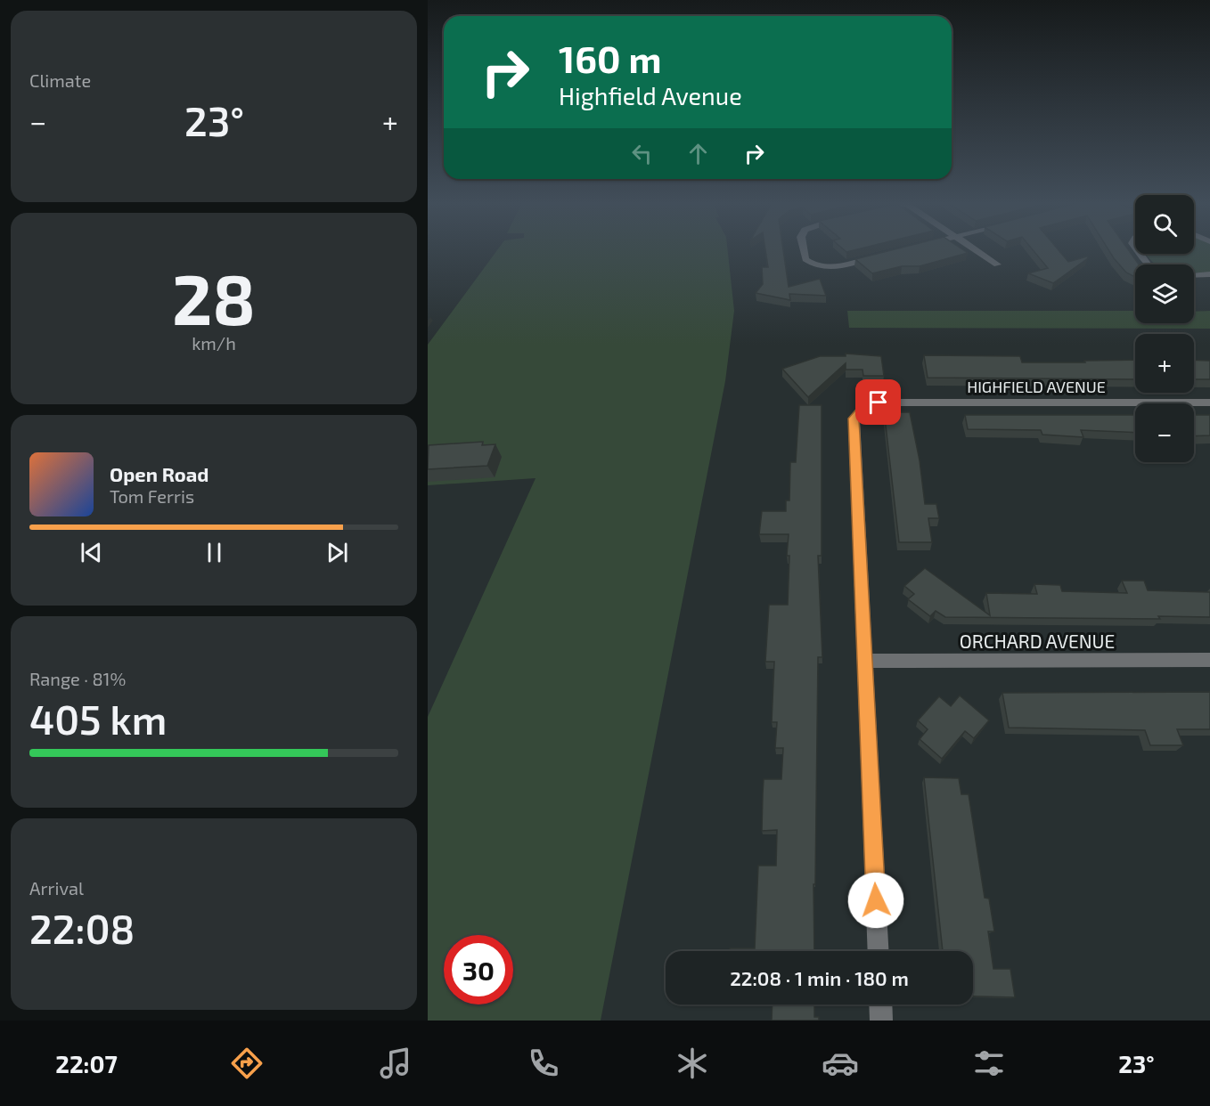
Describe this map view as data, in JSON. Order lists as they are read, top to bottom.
{
  "streets": {
    "street": ["HIGHFIELD AVENUE", "ORCHARD AVENUE"]
  },
  "crossings": [
    ["HIGHFIELD AVENUE", "ORCHARD AVENUE"]
  ],
  "page": {
    "tile": [
      "Climate",
      ["28", "km/h"],
      ["Range · 81%", "405 km"],
      ["Arrival", "22:08"]
    ],
    "turn": ["160 m", "Highfield Avenue"],
    "heat": ["−", "23°", "+"],
    "map_buttons": ["+", "−"],
    "song": ["Open Road", "Tom Ferris"],
    "limit": "30",
    "trip": "22:08 · 1 min · 180 m",
    "tabs": ["22:07", "23°"]
  }
}
